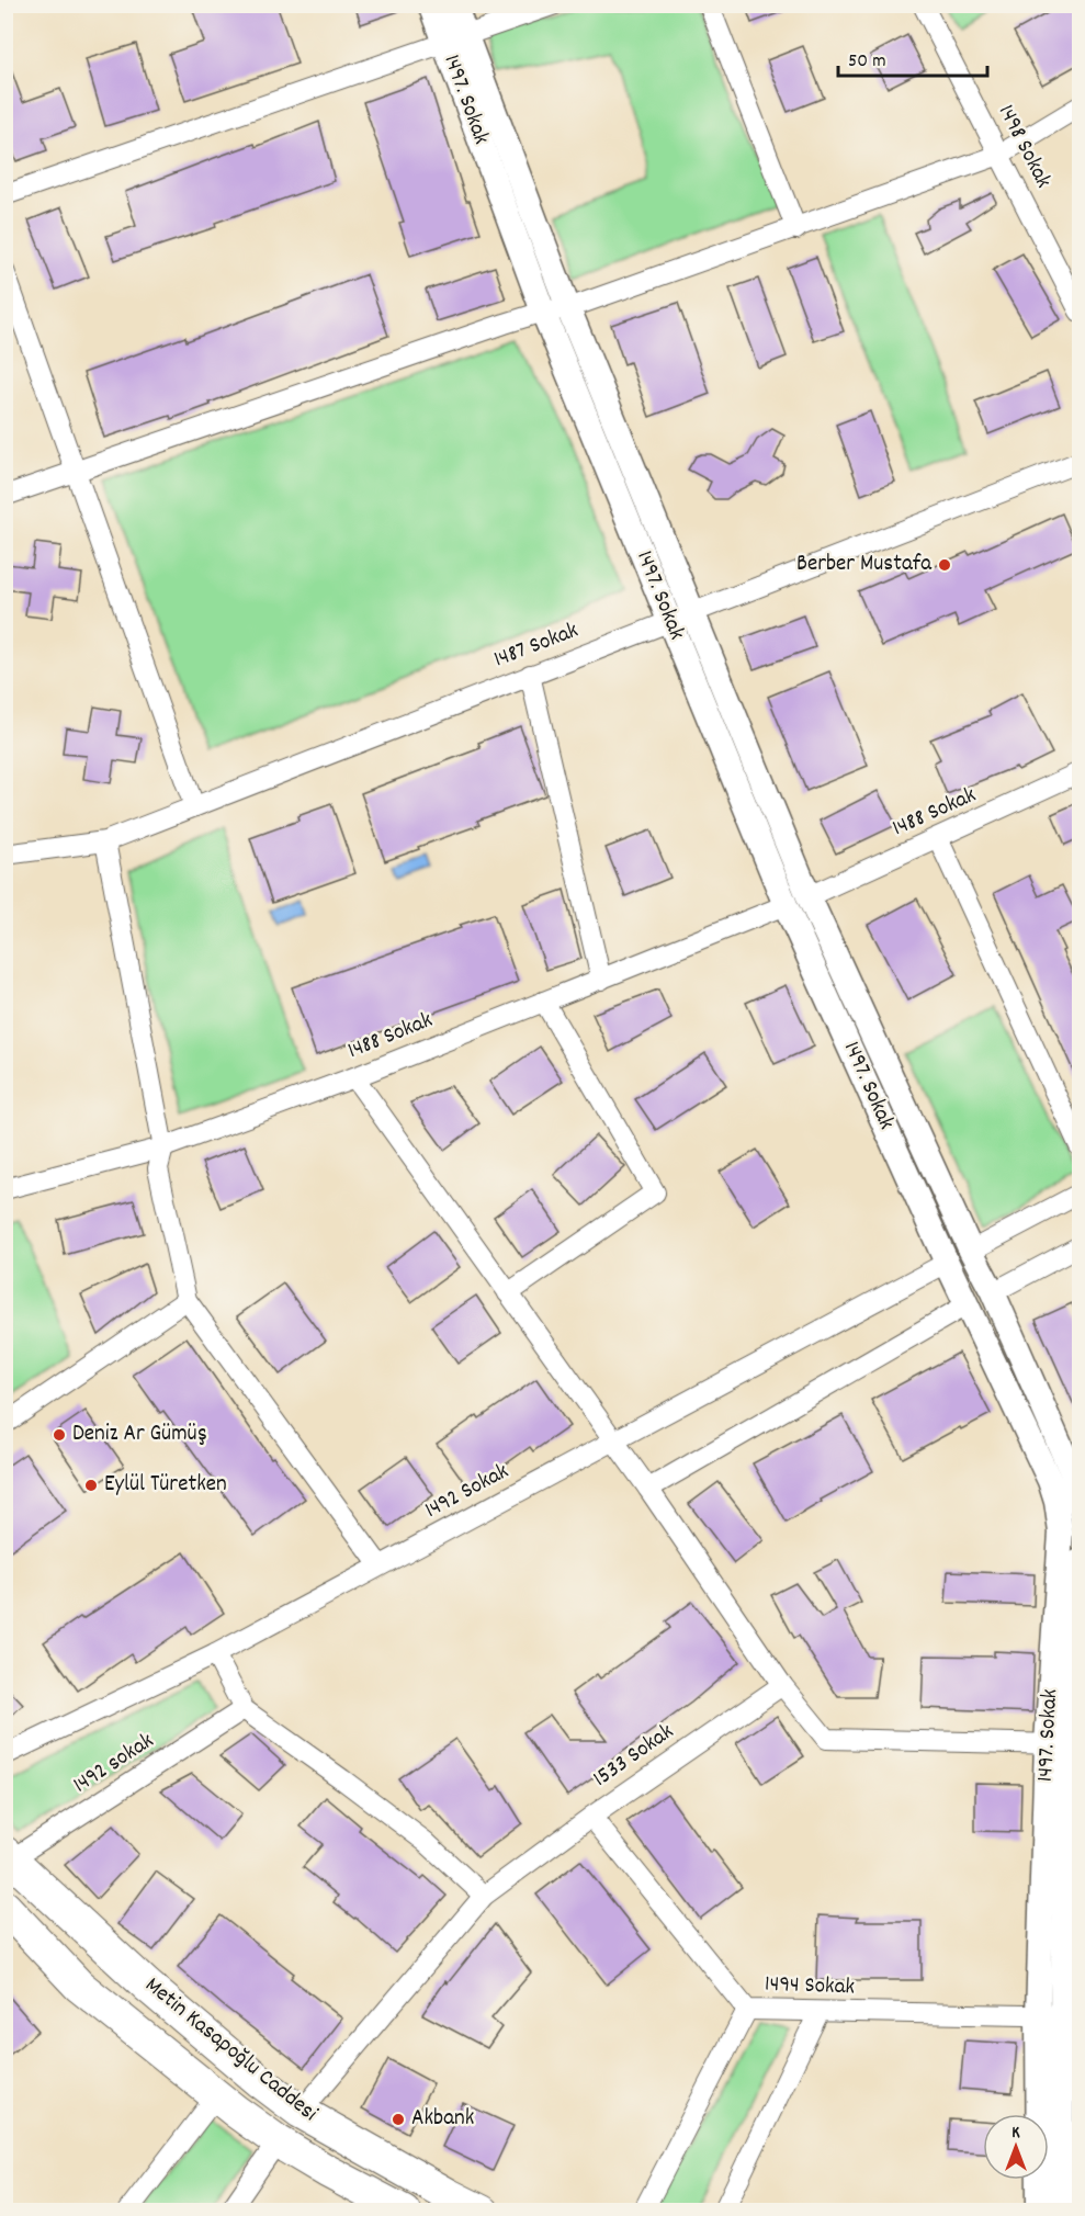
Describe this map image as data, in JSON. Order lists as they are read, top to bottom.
{
  "streets": {
    "main road": ["Metin Kasapoğlu Caddesi"],
    "street": [
      "1497. Sokak",
      "1498 Sokak",
      "1487 Sokak",
      "1488 Sokak",
      "1492 Sokak",
      "1533 Sokak",
      "1492 sokak",
      "1494 Sokak"
    ]
  },
  "crossings": [
    ["1497. Sokak", "1487 Sokak"],
    ["1497. Sokak", "1488 Sokak"],
    ["1497. Sokak", "1492 Sokak"],
    ["1497. Sokak", "1494 Sokak"],
    ["1533 Sokak", "1494 Sokak"],
    ["1533 Sokak", "Metin Kasapoğlu Caddesi"],
    ["1492 sokak", "Metin Kasapoğlu Caddesi"]
  ],
  "places": [
    "Berber Mustafa",
    "Deniz Ar Gümüş",
    "Eylül Türetken",
    "Akbank"
  ],
  "scale_bar": "50 m",
  "north": "top"
}
